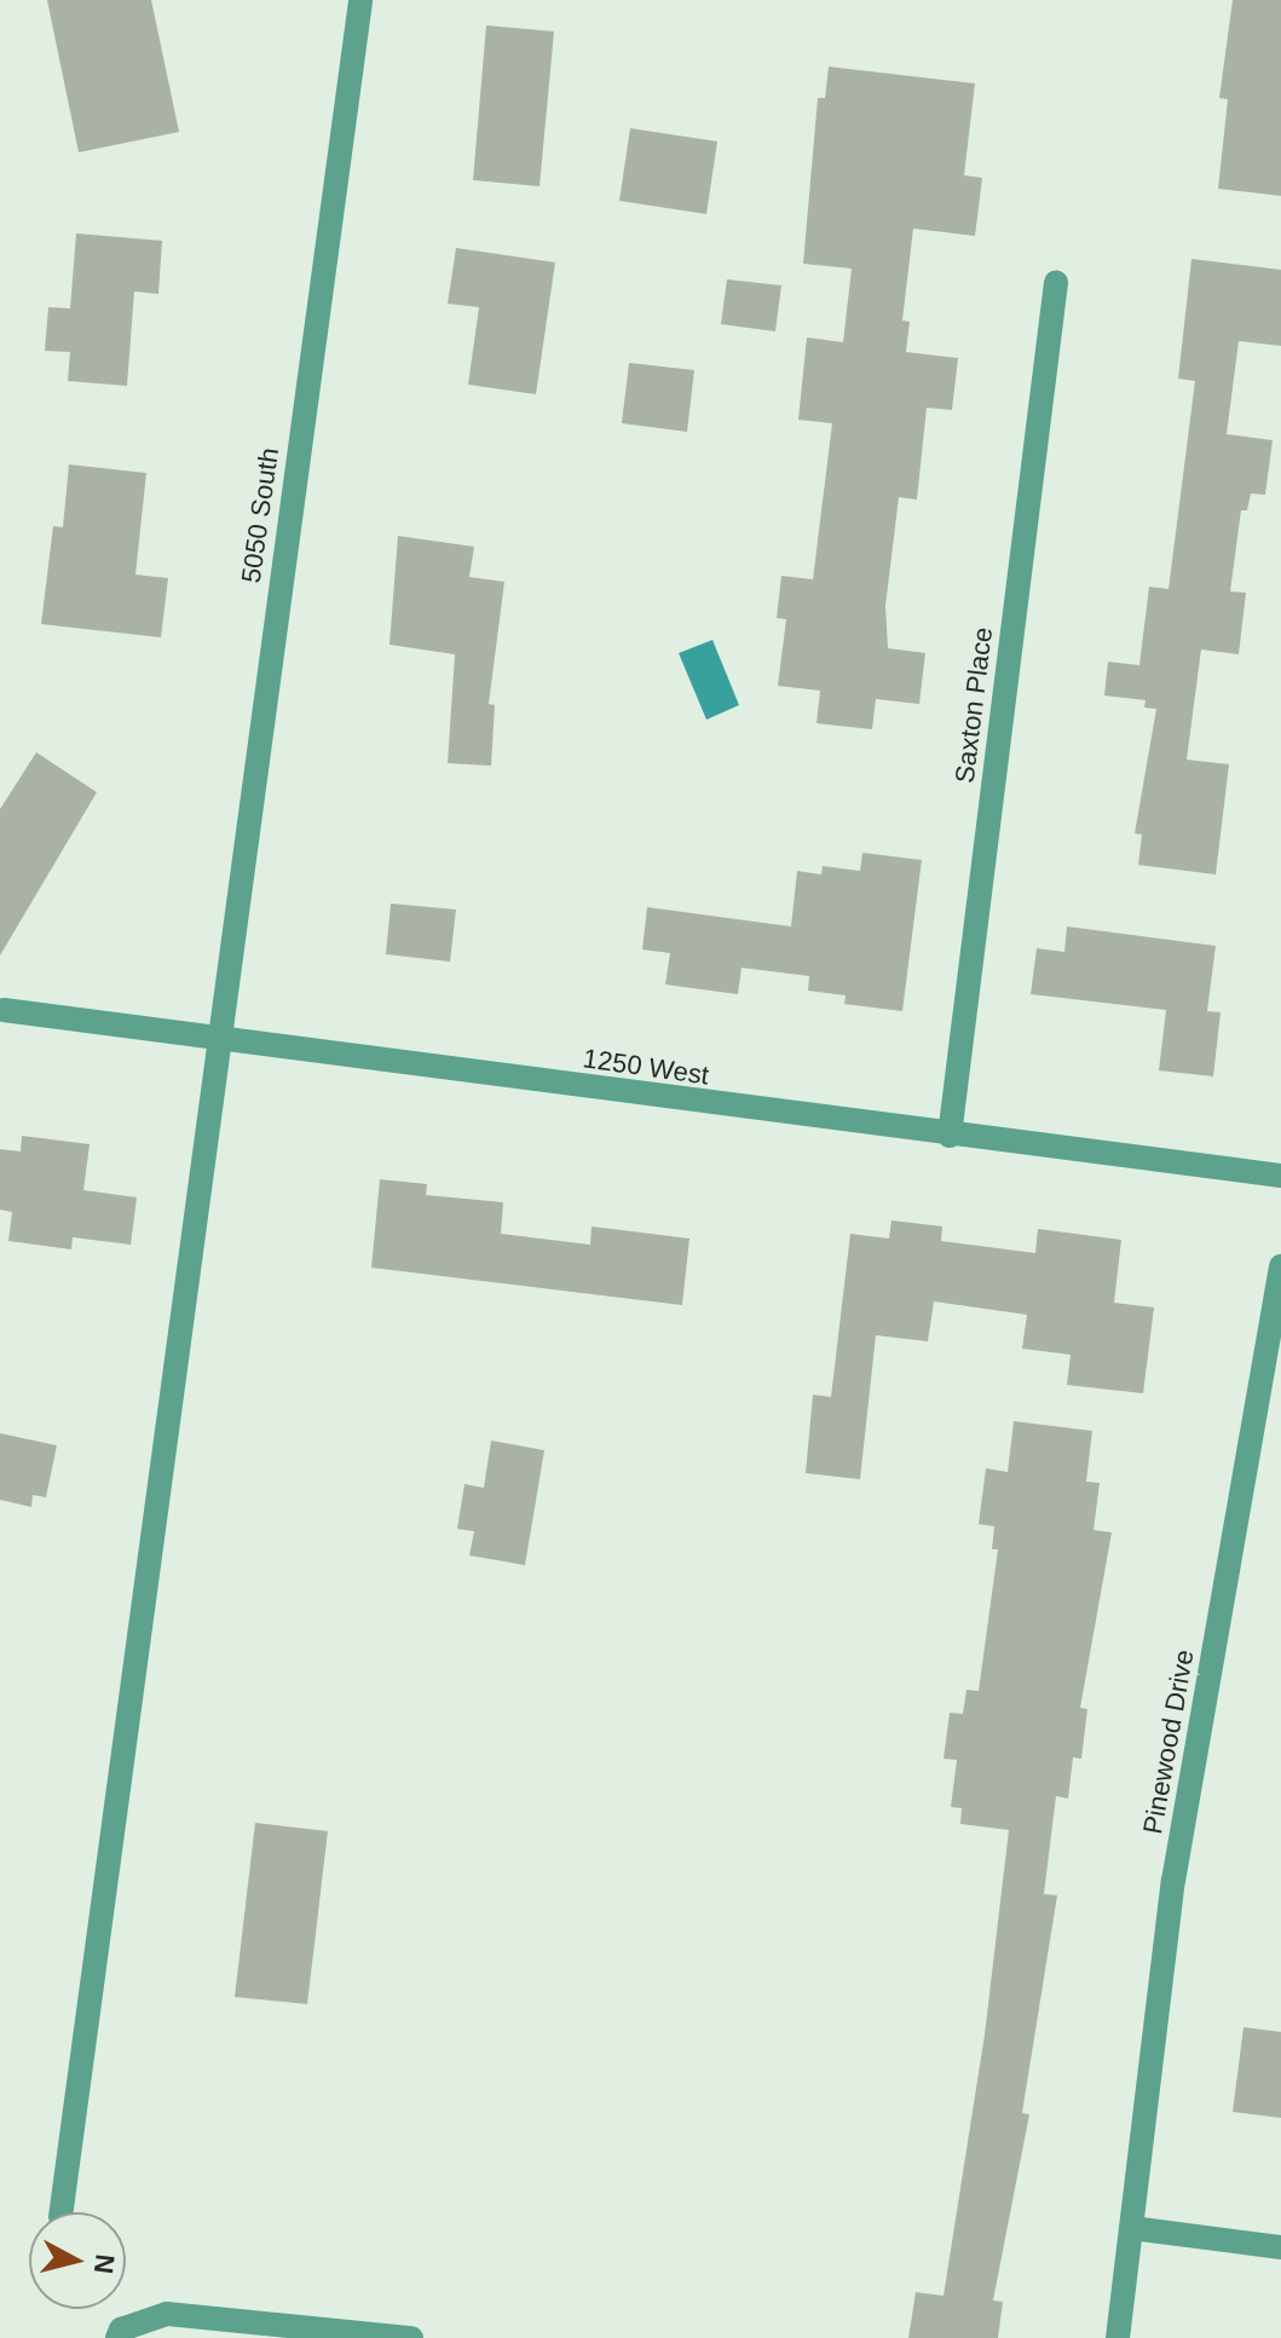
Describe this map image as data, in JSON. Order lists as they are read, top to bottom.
{
  "streets": {
    "street": [
      "5050 South",
      "Saxton Place",
      "1250 West",
      "Pinewood Drive"
    ]
  },
  "crossings": [
    ["5050 South", "1250 West"],
    ["Saxton Place", "1250 West"]
  ],
  "north": "right"
}
